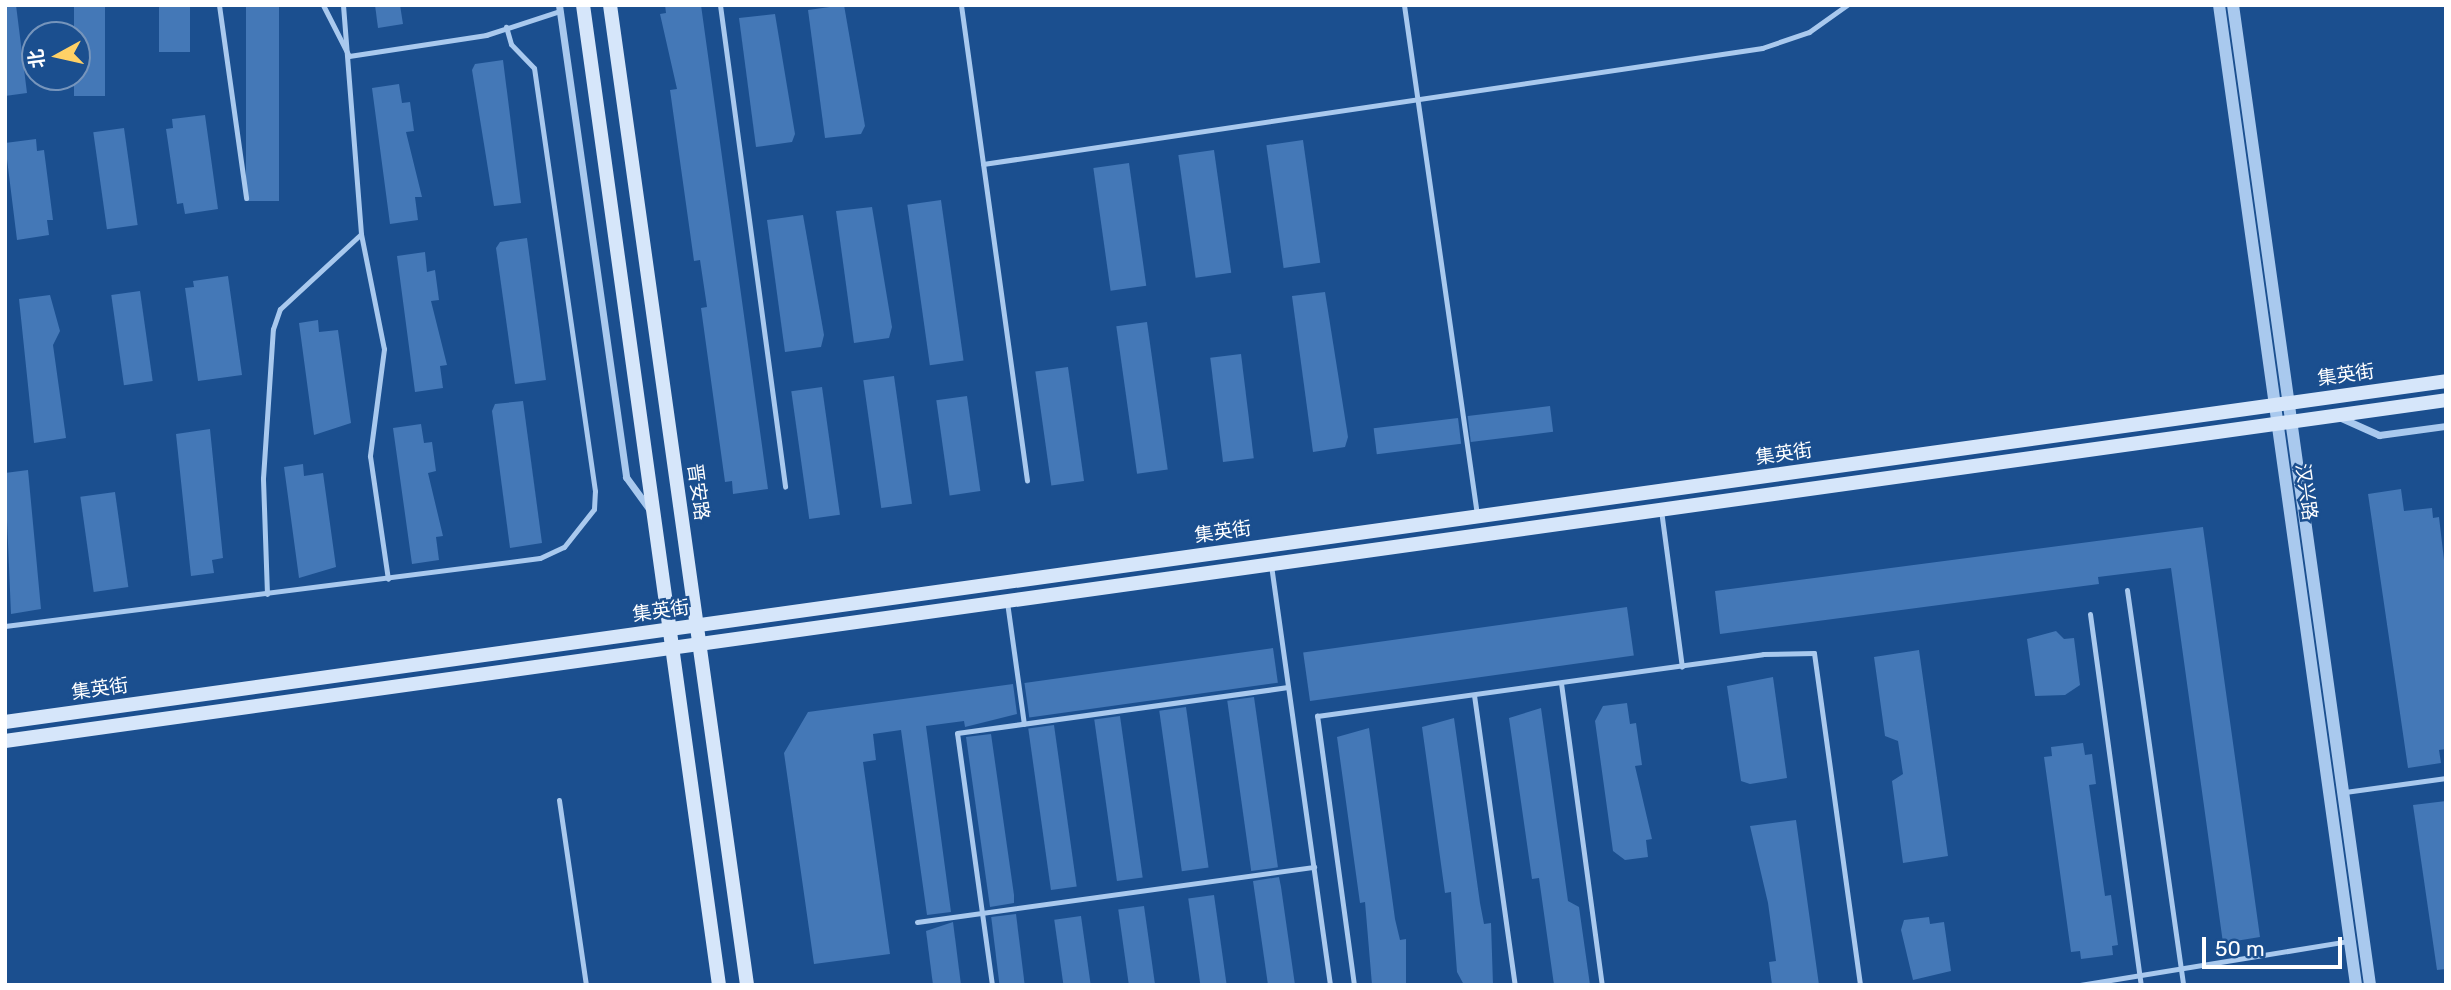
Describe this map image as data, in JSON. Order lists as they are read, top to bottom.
{
  "streets": {
    "main road": ["集英街", "晋安路"],
    "street": ["汉兴路"]
  },
  "crossings": [
    ["集英街", "晋安路"],
    ["集英街", "汉兴路"]
  ],
  "scale_bar": "50 m",
  "north": "left"
}
